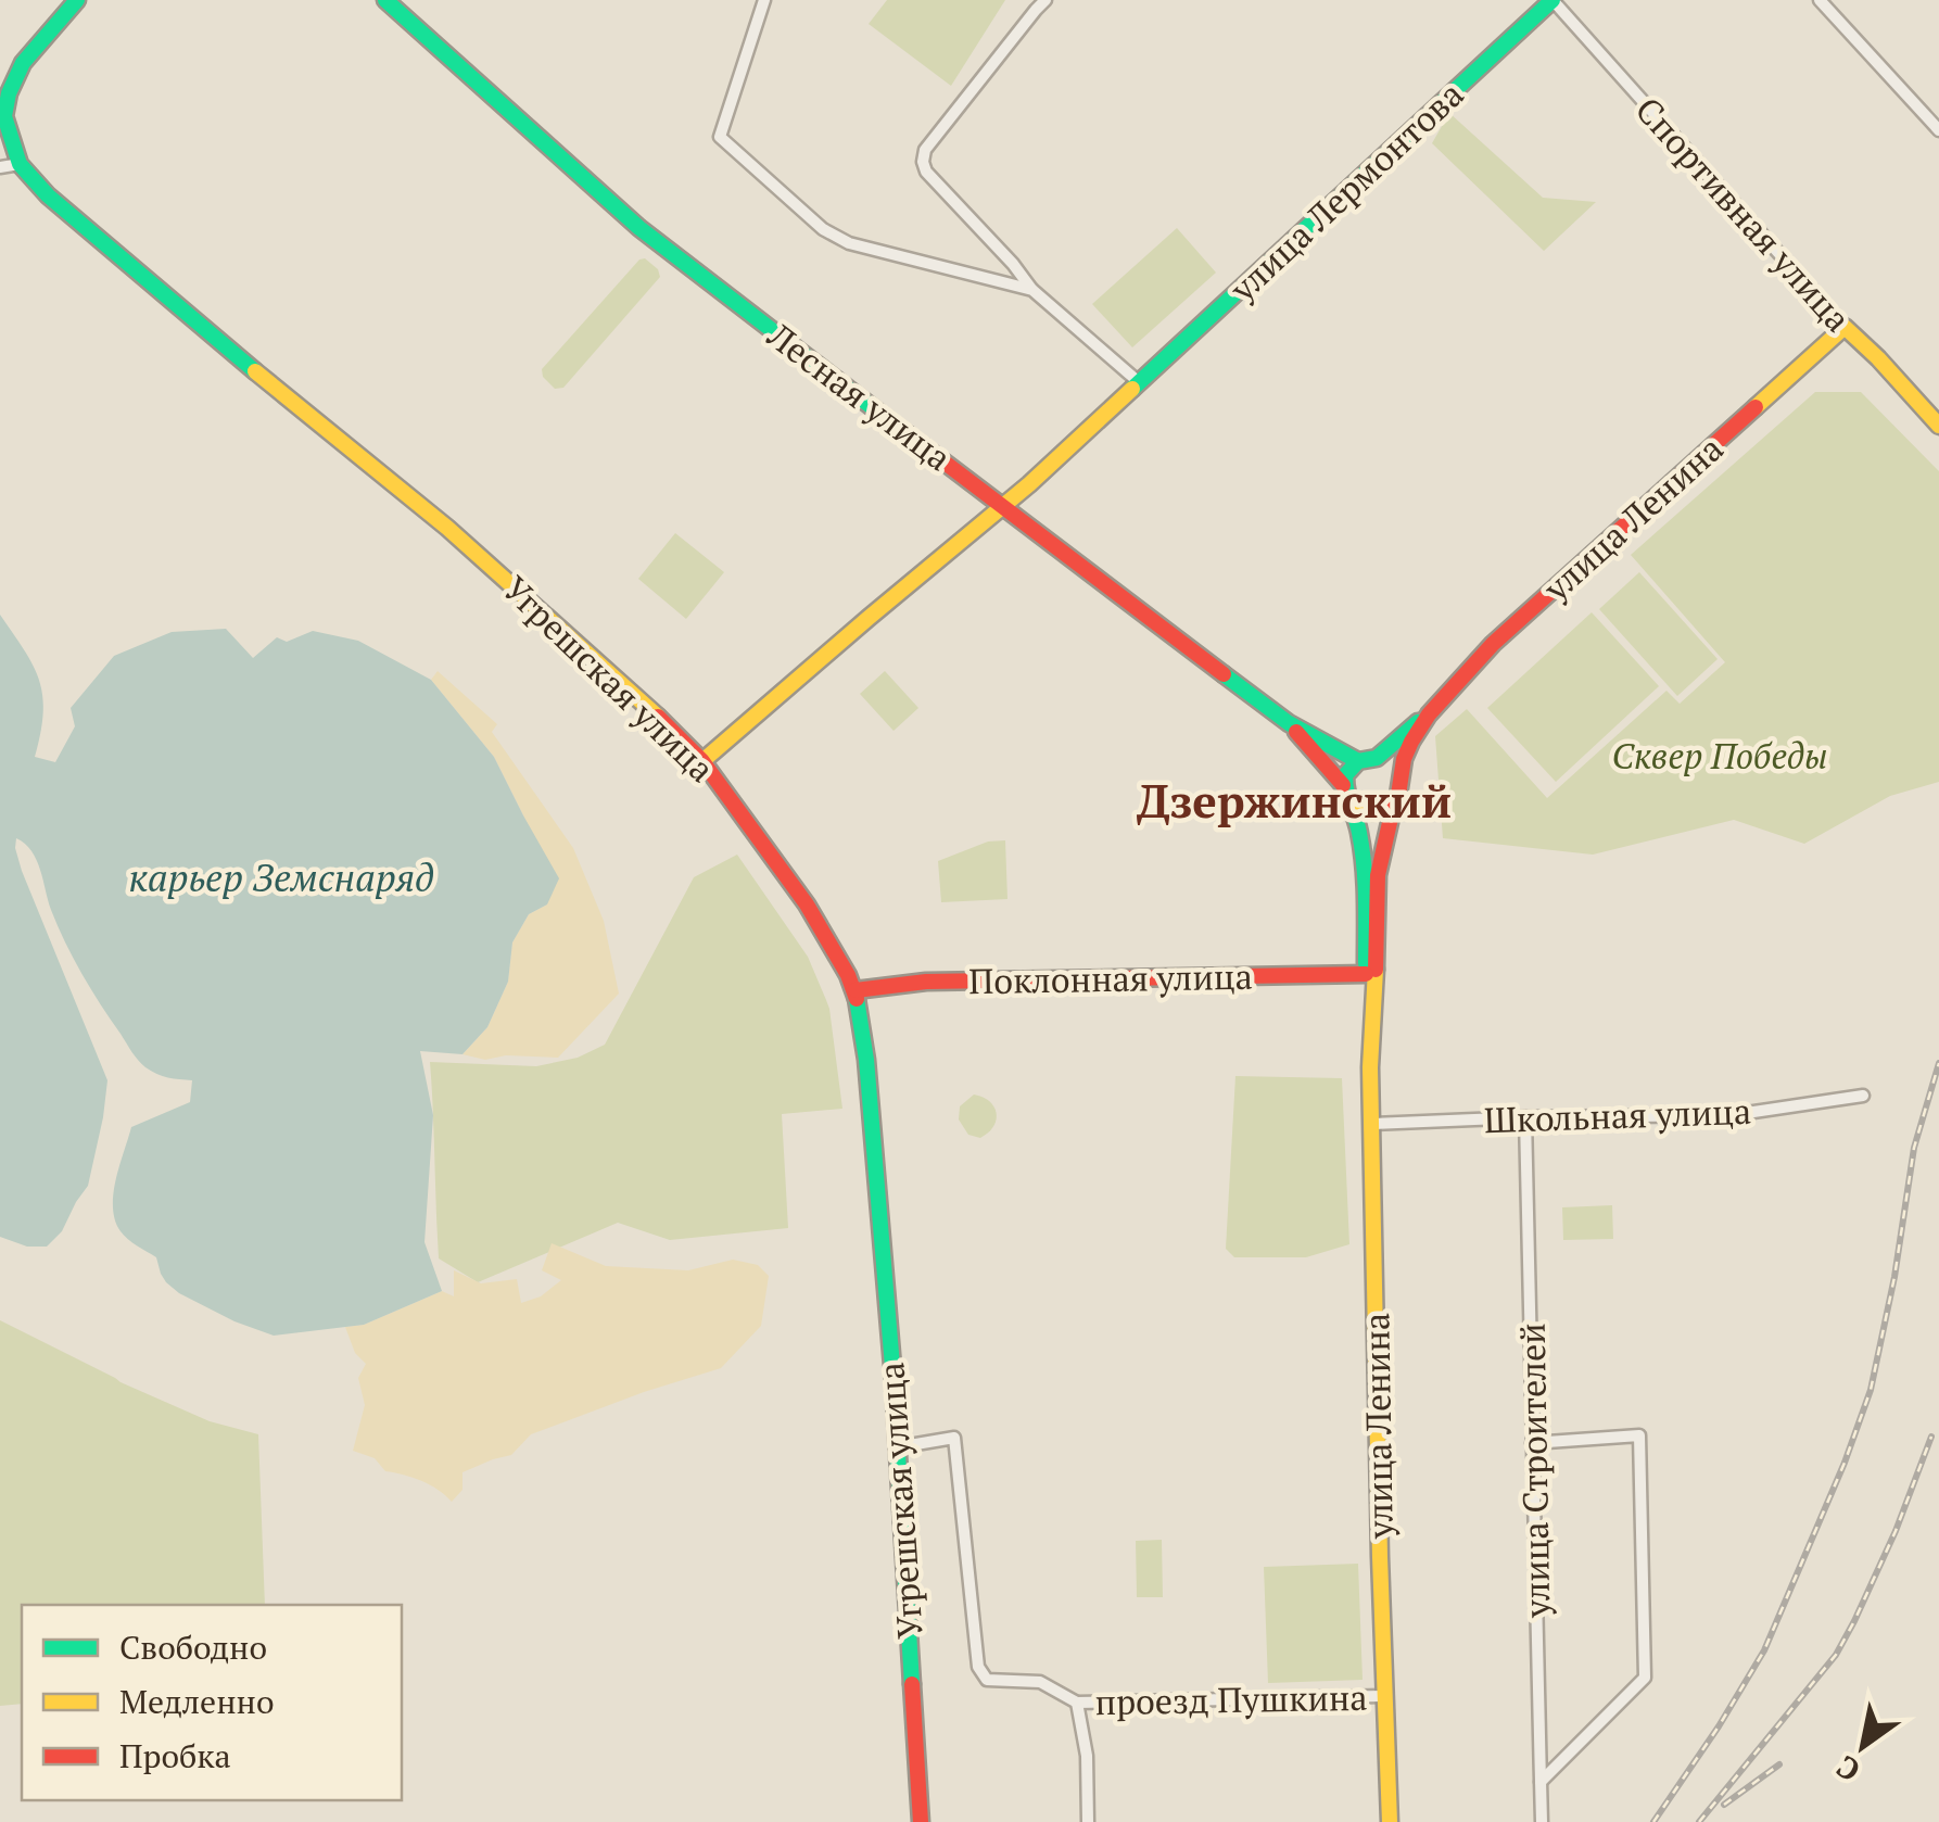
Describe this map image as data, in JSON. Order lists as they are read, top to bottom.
{
  "streets": {
    "street": [
      "улица Лермонтова",
      "Спортивная улица",
      "Лесная улица",
      "улица Ленина",
      "Угрешская улица",
      "Поклонная улица",
      "Школьная улица",
      "улица Строителей",
      "проезд Пушкина"
    ]
  },
  "crossings": [
    ["улица Лермонтова", "Спортивная улица"],
    ["улица Лермонтова", "Лесная улица"],
    ["улица Лермонтова", "Угрешская улица"],
    ["Спортивная улица", "улица Ленина"],
    ["Лесная улица", "улица Ленина"],
    ["улица Ленина", "Поклонная улица"],
    ["улица Ленина", "Школьная улица"],
    ["улица Ленина", "проезд Пушкина"],
    ["Угрешская улица", "Поклонная улица"],
    ["Школьная улица", "улица Строителей"]
  ],
  "districts": ["Дзержинский"],
  "water": ["карьер Земснаряд"],
  "parks": ["Сквер Победы"],
  "legend": ["Свободно", "Медленно", "Пробка"],
  "north": "bottom left"
}
